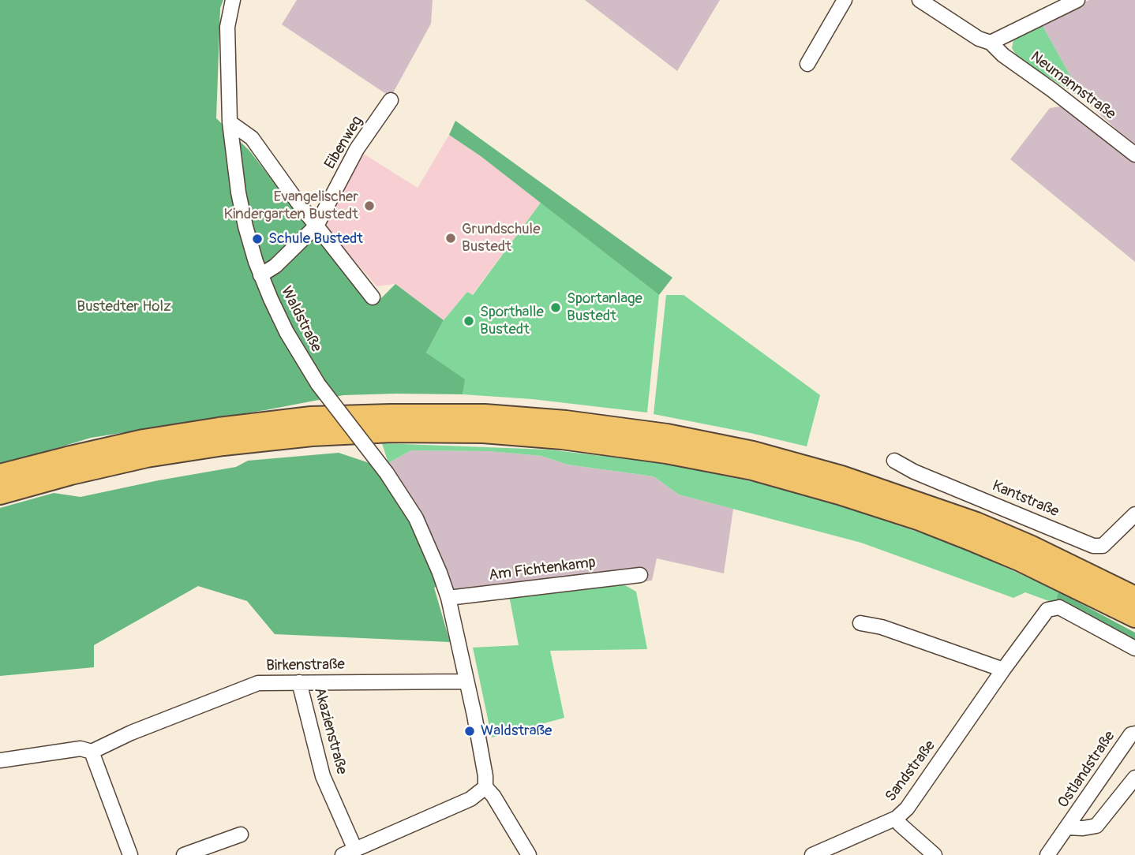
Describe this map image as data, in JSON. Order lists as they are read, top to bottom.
{
  "streets": {
    "street": [
      "Neumannstraße",
      "Eibenweg",
      "Waldstraße",
      "Kantstraße",
      "Am Fichtenkamp",
      "Birkenstraße",
      "Akazienstraße",
      "Ostlandstraße",
      "Sandstraße"
    ]
  },
  "crossings": [
    ["Eibenweg", "Waldstraße"],
    ["Waldstraße", "Am Fichtenkamp"],
    ["Waldstraße", "Birkenstraße"],
    ["Birkenstraße", "Akazienstraße"]
  ],
  "parks": ["Bustedter Holz"],
  "places": [
    "Evangelischer Kindergarten Bustedt",
    "Grundschule Bustedt",
    "Schule Bustedt",
    "Sportanlage Bustedt",
    "Sporthalle Bustedt",
    "Waldstraße"
  ]
}
